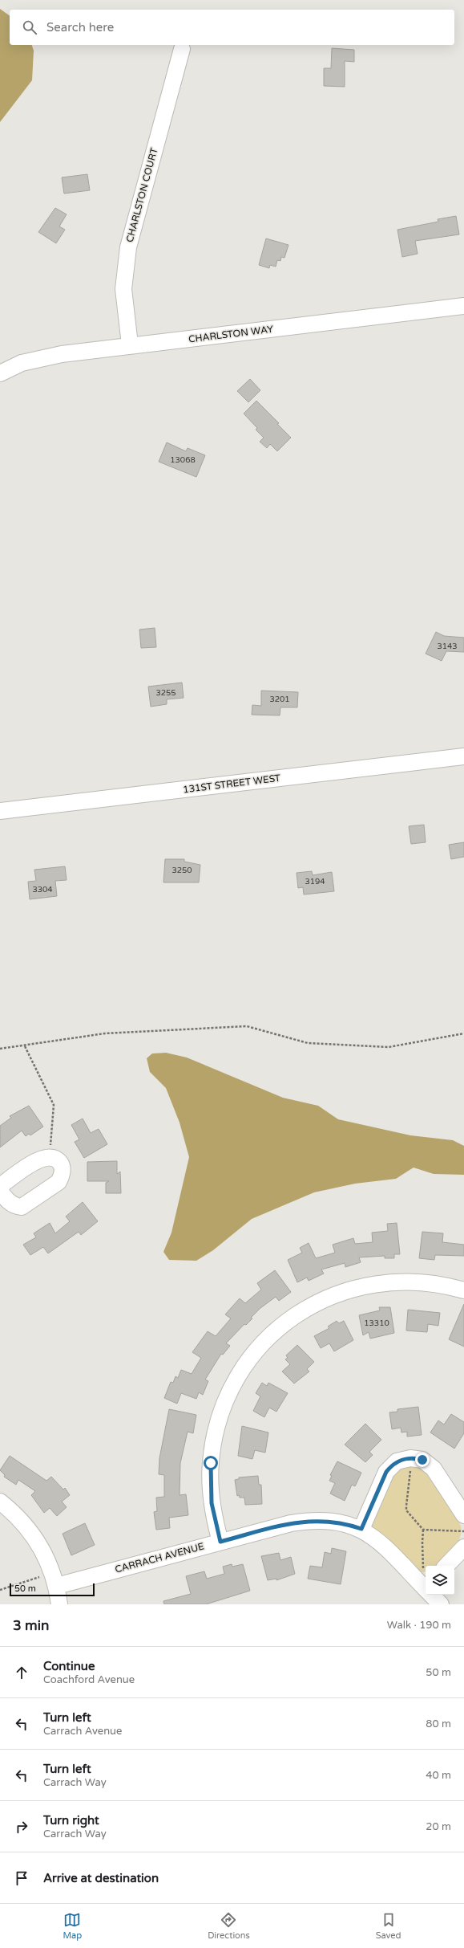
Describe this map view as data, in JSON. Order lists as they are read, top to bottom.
{
  "streets": {
    "street": [
      "CHARLSTON COURT",
      "CHARLSTON WAY",
      "131ST STREET WEST",
      "CARRACH AVENUE"
    ]
  },
  "crossings": [
    ["CHARLSTON COURT", "CHARLSTON WAY"]
  ],
  "house_numbers": [
    "13068",
    "3143",
    "3255",
    "3201",
    "3250",
    "3194",
    "3304",
    "13310"
  ],
  "scale_bar": "50 m",
  "page": {
    "search": "Search here",
    "scale": "50 m",
    "heading": ["3 min", "Walk · 190 m"],
    "list": [
      ["Continue", "Coachford Avenue", "50 m"],
      ["Turn left", "Carrach Avenue", "80 m"],
      ["Turn left", "Carrach Way", "40 m"],
      ["Turn right", "Carrach Way", "20 m"],
      "Arrive at destination"
    ],
    "nav": ["Map", "Directions", "Saved"]
  }
}
